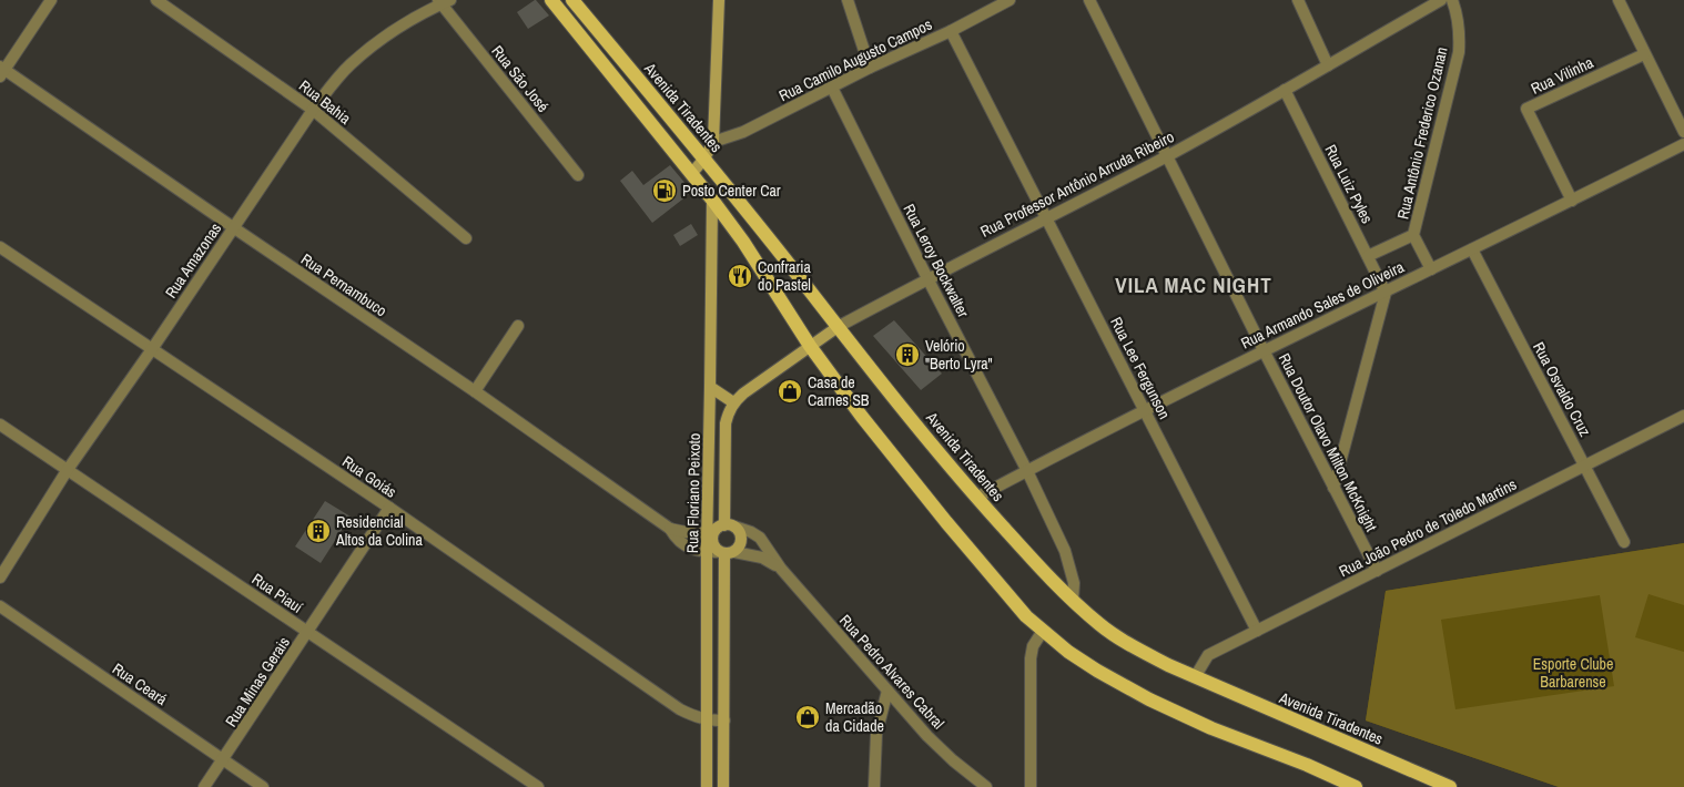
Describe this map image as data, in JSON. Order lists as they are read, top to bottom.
{
  "streets": {
    "main road": ["Avenida Tiradentes", "Rua Professor Antônio Arruda Ribeiro", "Rua Floriano Peixoto"],
    "street": [
      "Rua Camilo Augusto Campos",
      "Rua Vilinha",
      "Rua São José",
      "Rua Bahia",
      "Rua Antônio Frederico Ozanan",
      "Rua Luiz Pyles",
      "Rua Amazonas",
      "Rua Leroy Bockwalter",
      "Rua Pernambuco",
      "Rua Armando Sales de Oliveira",
      "Rua Lee Fergunson",
      "Rua Osvaldo Cruz",
      "Rua Doutor Olavo Milton McKnight",
      "Rua Goiás",
      "Rua João Pedro de Toledo Martins",
      "Rua Piauí",
      "Rua Pedro Alvares Cabral",
      "Rua Minas Gerais",
      "Rua Ceará"
    ]
  },
  "crossings": [
    ["Rua Camilo Augusto Campos", "Rua Leroy Bockwalter"],
    ["Rua Camilo Augusto Campos", "Rua Lee Fergunson"],
    ["Rua Vilinha", "Rua Armando Sales de Oliveira"],
    ["Rua São José", "Rua Amazonas"],
    ["Rua Bahia", "Rua Amazonas"],
    ["Avenida Tiradentes", "Rua Professor Antônio Arruda Ribeiro"],
    ["Avenida Tiradentes", "Rua Leroy Bockwalter"],
    ["Avenida Tiradentes", "Rua Armando Sales de Oliveira"],
    ["Avenida Tiradentes", "Rua João Pedro de Toledo Martins"],
    ["Rua Antônio Frederico Ozanan", "Rua Armando Sales de Oliveira"],
    ["Rua Professor Antônio Arruda Ribeiro", "Rua Luiz Pyles"],
    ["Rua Professor Antônio Arruda Ribeiro", "Rua Leroy Bockwalter"],
    ["Rua Professor Antônio Arruda Ribeiro", "Rua Lee Fergunson"],
    ["Rua Professor Antônio Arruda Ribeiro", "Rua Doutor Olavo Milton McKnight"],
    ["Rua Professor Antônio Arruda Ribeiro", "Rua Floriano Peixoto"],
    ["Rua Luiz Pyles", "Rua Armando Sales de Oliveira"],
    ["Rua Amazonas", "Rua Pernambuco"],
    ["Rua Amazonas", "Rua Goiás"],
    ["Rua Amazonas", "Rua Piauí"],
    ["Rua Leroy Bockwalter", "Rua Armando Sales de Oliveira"],
    ["Rua Pernambuco", "Rua Floriano Peixoto"],
    ["Rua Pernambuco", "Rua Pedro Alvares Cabral"],
    ["Rua Armando Sales de Oliveira", "Rua Lee Fergunson"],
    ["Rua Armando Sales de Oliveira", "Rua Osvaldo Cruz"],
    ["Rua Armando Sales de Oliveira", "Rua Doutor Olavo Milton McKnight"],
    ["Rua Lee Fergunson", "Rua João Pedro de Toledo Martins"],
    ["Rua Osvaldo Cruz", "Rua João Pedro de Toledo Martins"],
    ["Rua Doutor Olavo Milton McKnight", "Rua João Pedro de Toledo Martins"],
    ["Rua Goiás", "Rua Floriano Peixoto"],
    ["Rua Goiás", "Rua Minas Gerais"],
    ["Rua Floriano Peixoto", "Rua Pedro Alvares Cabral"],
    ["Rua Piauí", "Rua Minas Gerais"],
    ["Rua Minas Gerais", "Rua Ceará"]
  ],
  "districts": ["VILA MAC NIGHT"],
  "parks": ["Esporte Clube Barbarense"],
  "places": {
    "fuel station": ["Posto Center Car"],
    "restaurant": ["Confraria do Pastel"],
    "building": ["Velório \"Berto Lyra\"", "Residencial Altos da Colina"],
    "shop": ["Casa de Carnes SB", "Mercadão da Cidade"]
  }
}
